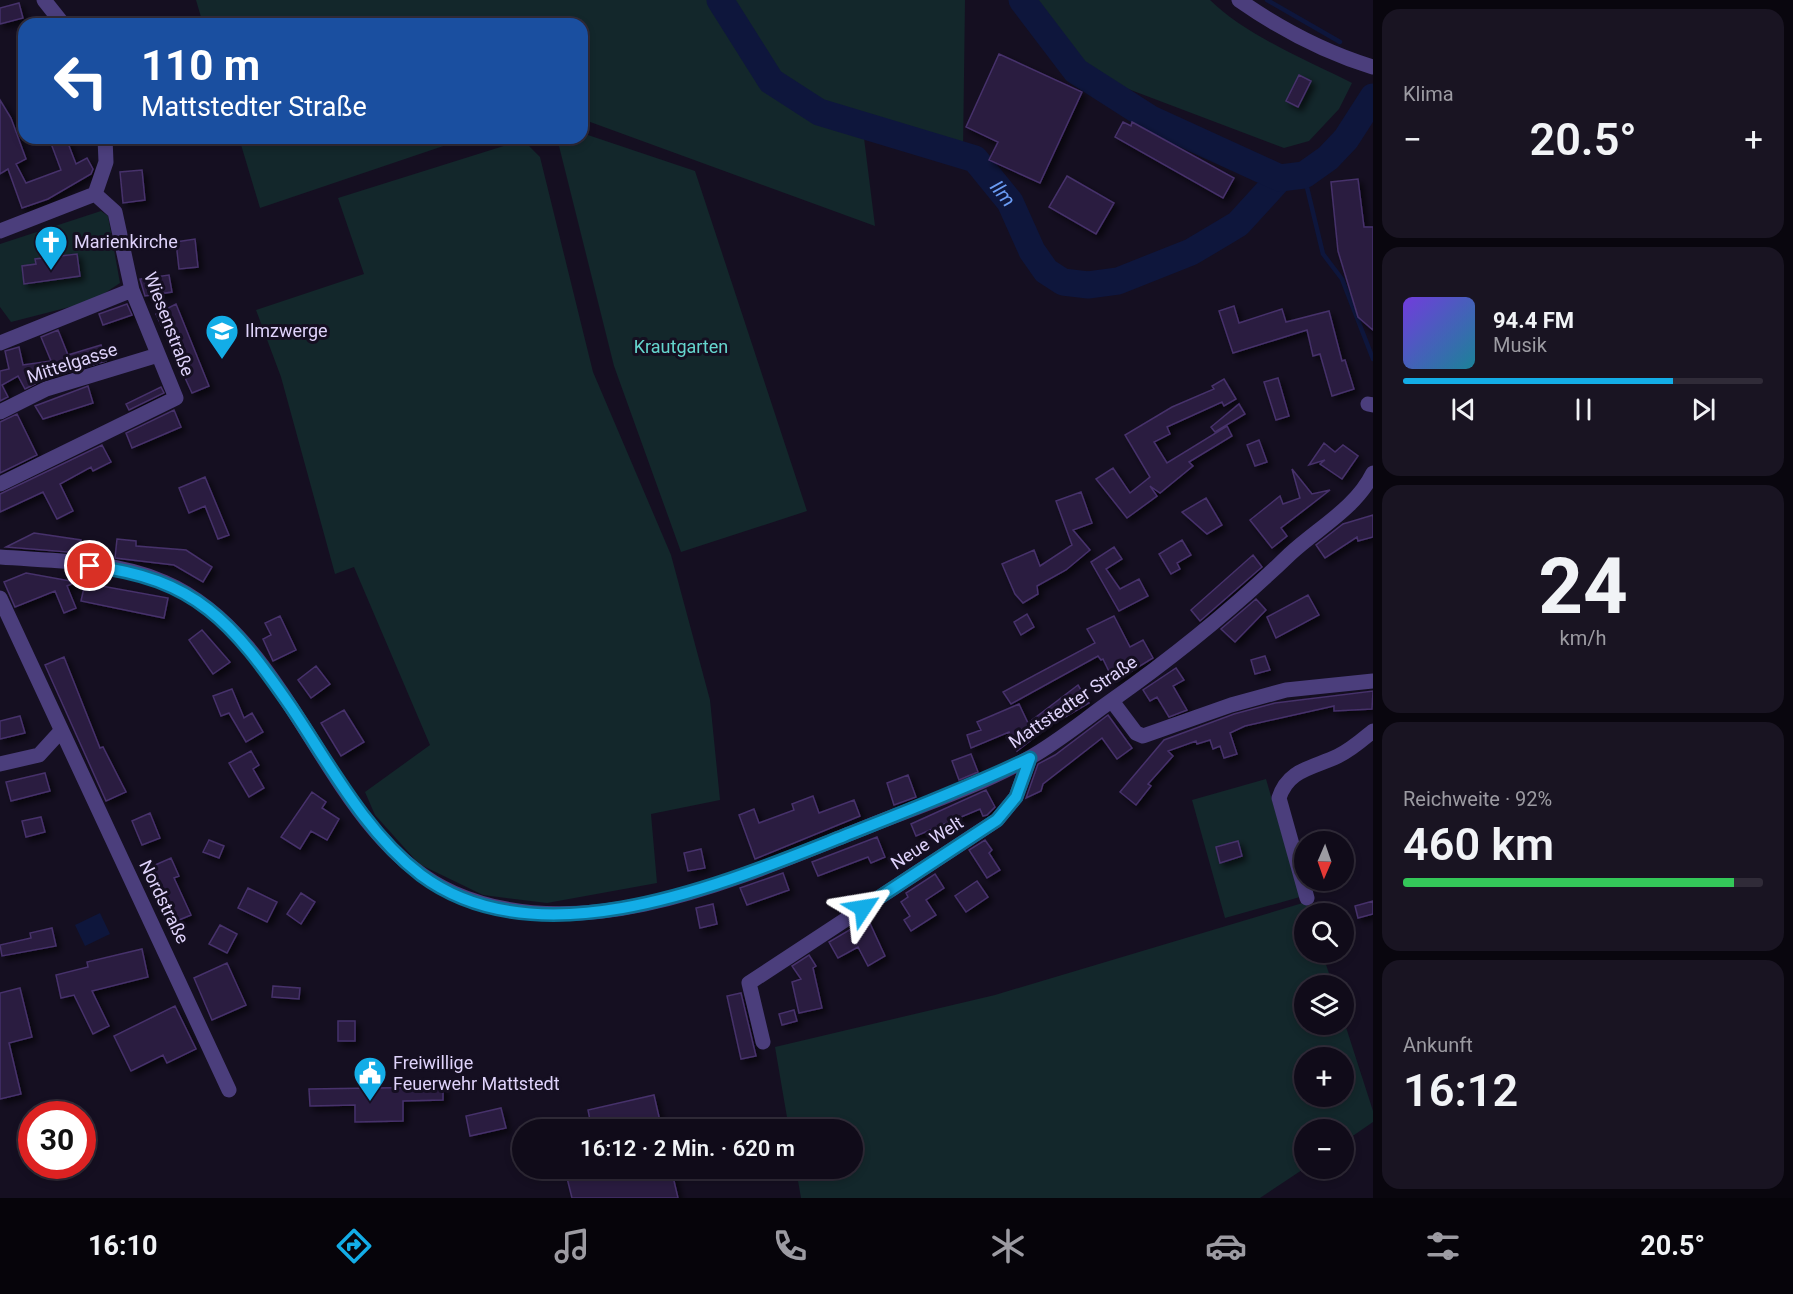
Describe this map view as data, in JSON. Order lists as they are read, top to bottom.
{
  "streets": {
    "street": [
      "Wiesenstraße",
      "Mittelgasse",
      "Mattstedter Straße",
      "Neue Welt",
      "Nordstraße"
    ]
  },
  "crossings": [
    ["Wiesenstraße", "Mittelgasse"],
    ["Mattstedter Straße", "Neue Welt"]
  ],
  "water": ["Ilm"],
  "parks": ["Krautgarten"],
  "places": {
    "church": ["Marienkirche"],
    "school or university": ["Ilmzwerge"],
    "public building": ["Freiwillige Feuerwehr Mattstedt"]
  },
  "north": "bottom",
  "page": {
    "tile": [
      "Klima",
      ["24", "km/h"],
      ["Reichweite · 92%", "460 km"],
      ["Ankunft", "16:12"]
    ],
    "turn": ["110 m", "Mattstedter Straße"],
    "heat": ["−", "20.5°", "+"],
    "song": ["94.4 FM", "Musik"],
    "map_buttons": ["+", "−"],
    "limit": "30",
    "trip": "16:12 · 2 Min. · 620 m",
    "tabs": ["16:10", "20.5°"]
  }
}
